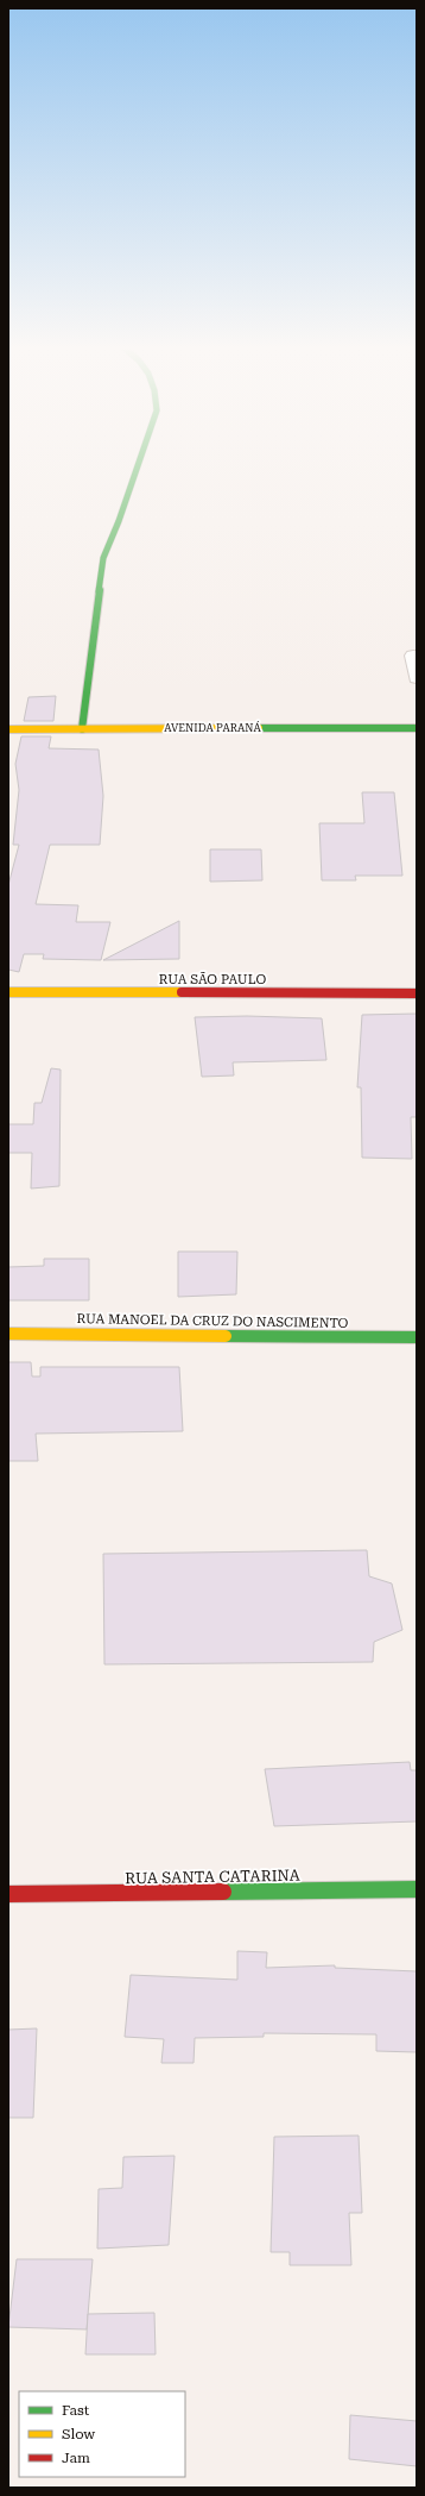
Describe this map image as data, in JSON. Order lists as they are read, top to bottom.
{
  "streets": {
    "street": [
      "AVENIDA PARANÁ",
      "RUA SÃO PAULO",
      "RUA MANOEL DA CRUZ DO NASCIMENTO",
      "RUA SANTA CATARINA"
    ]
  },
  "legend": ["Fast", "Slow", "Jam"]
}
